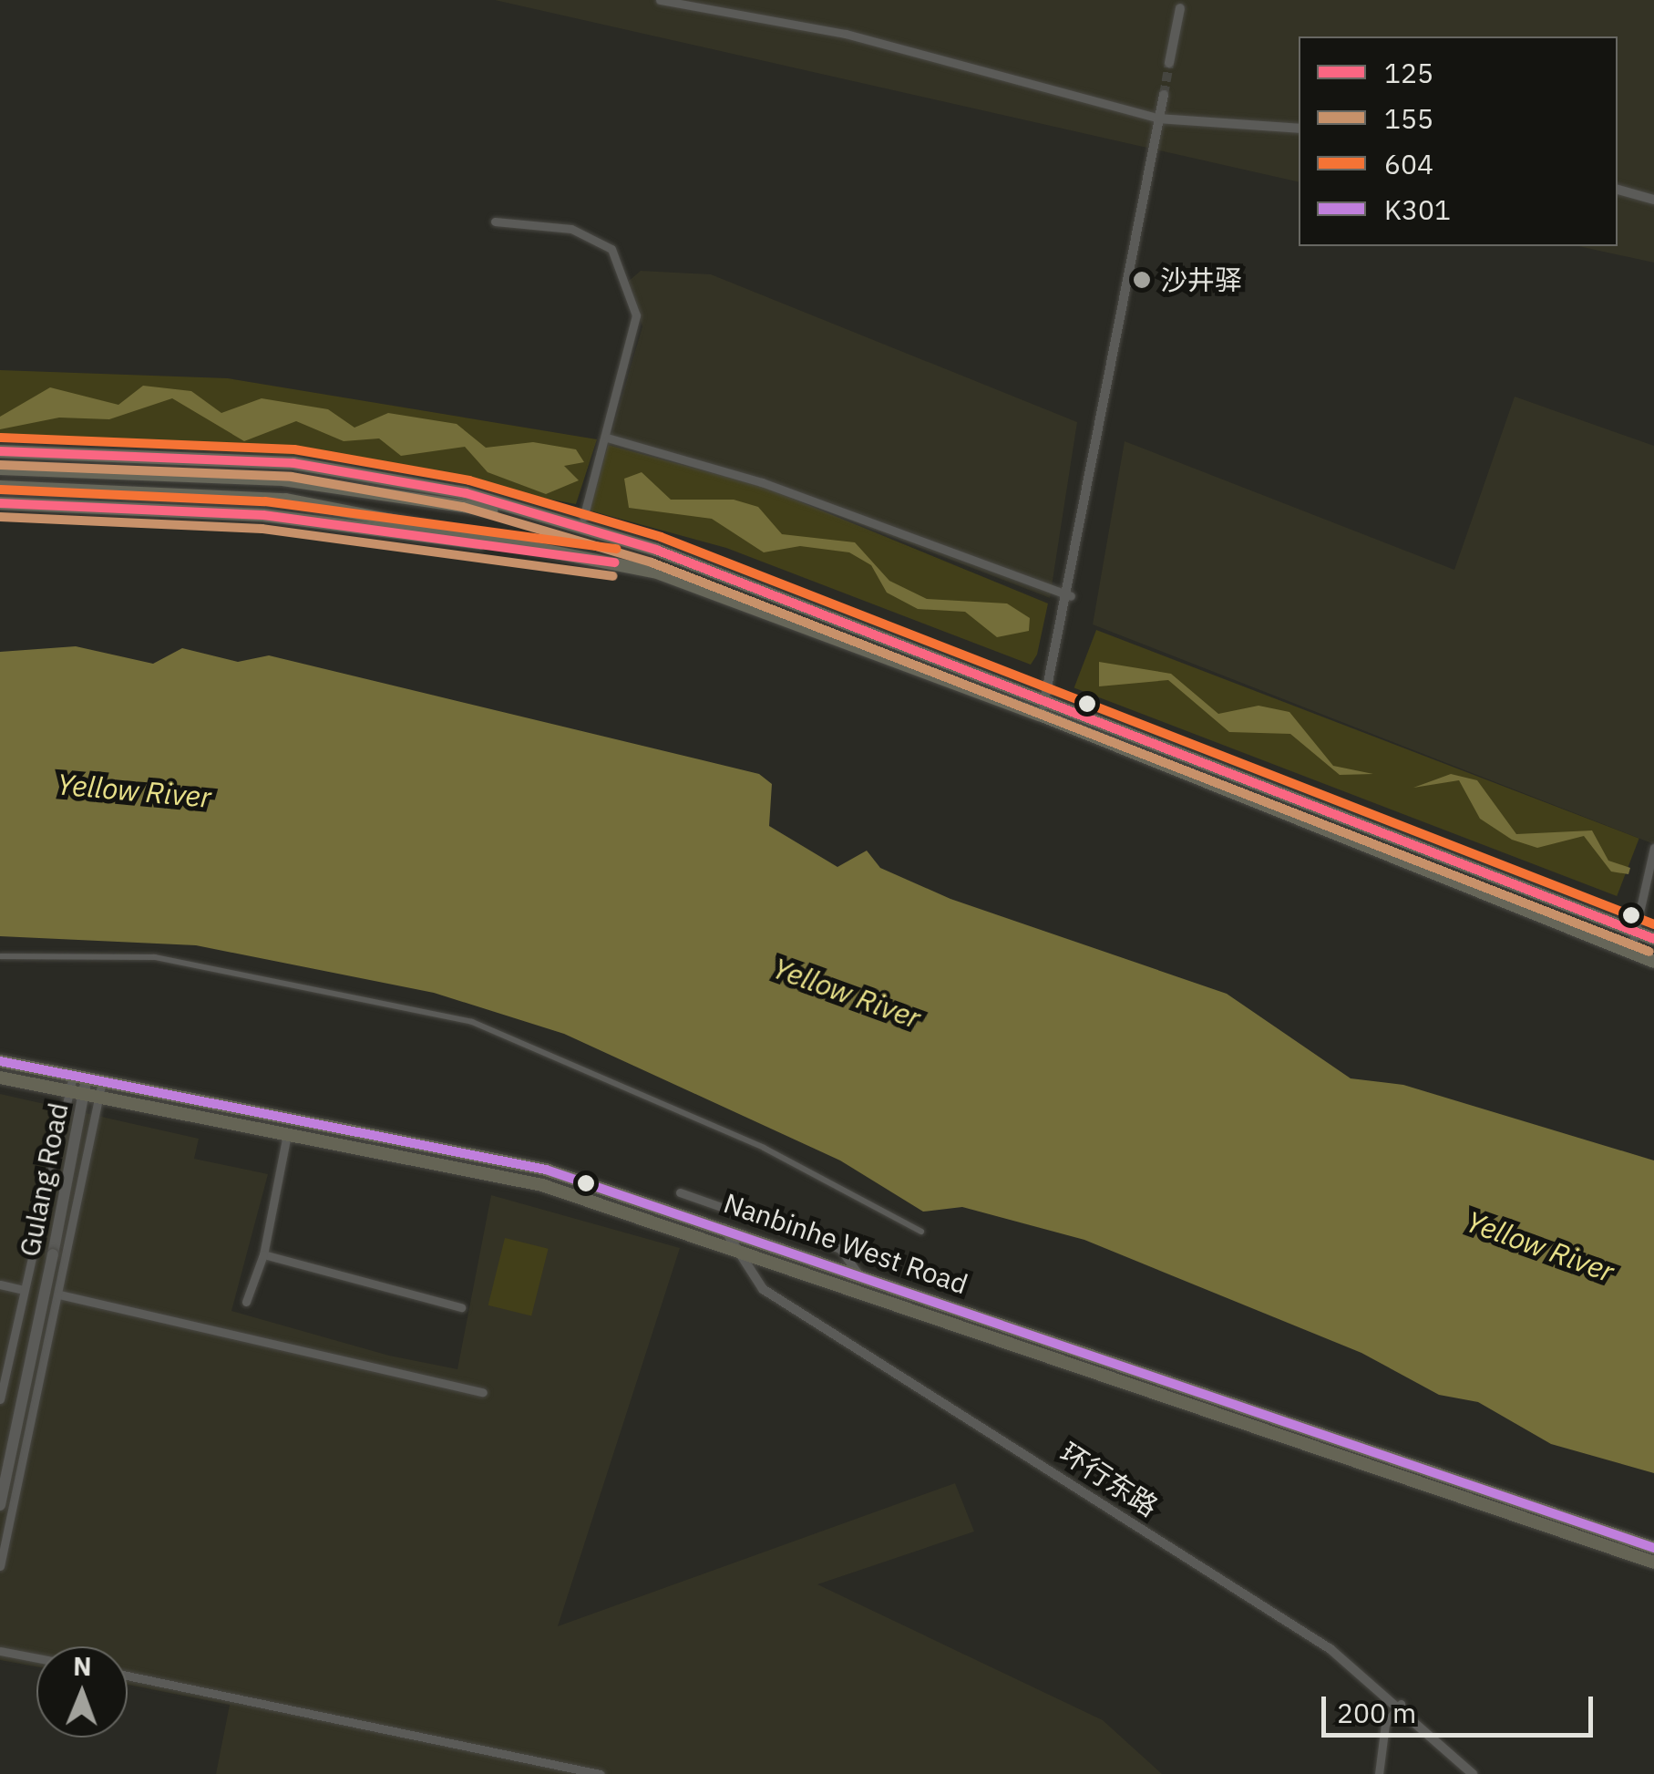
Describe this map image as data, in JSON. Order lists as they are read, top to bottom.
{
  "streets": {
    "highway": ["Nanbinhe West Road"],
    "main road": ["Gulang Road"],
    "street": ["环行东路"]
  },
  "crossings": [
    ["Gulang Road", "Nanbinhe West Road"],
    ["Nanbinhe West Road", "环行东路"]
  ],
  "water": ["Yellow River"],
  "places": ["沙井驿"],
  "lines": [
    "transit line 604",
    "transit line 125",
    "transit line 155",
    "transit line K301"
  ],
  "legend": [
    "125",
    "155",
    "604",
    "K301"
  ],
  "scale_bar": "200 m",
  "north": "top"
}
